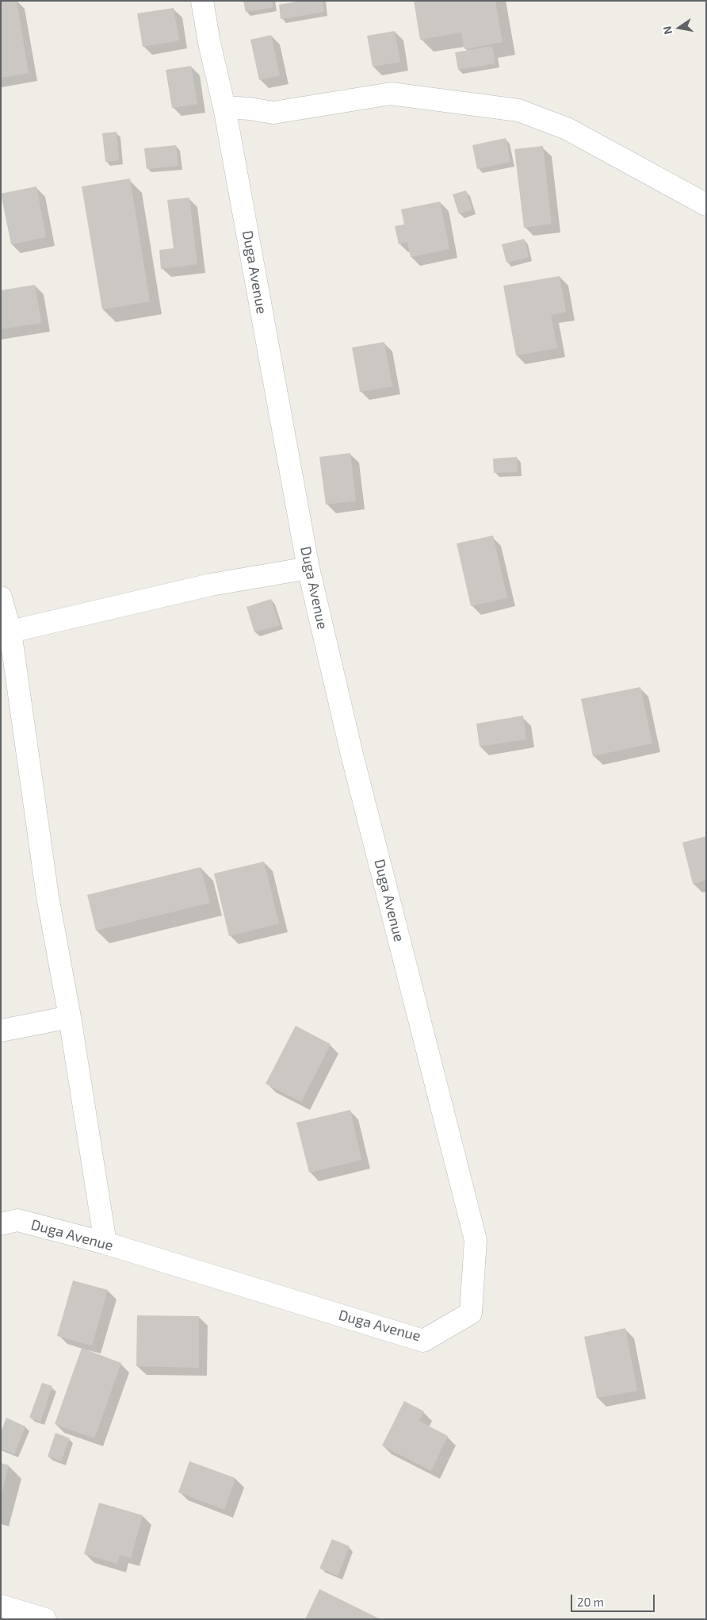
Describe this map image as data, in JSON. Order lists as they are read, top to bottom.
{
  "streets": {
    "street": ["Duga Avenue"]
  },
  "scale_bar": "20 m",
  "north": "left"
}
